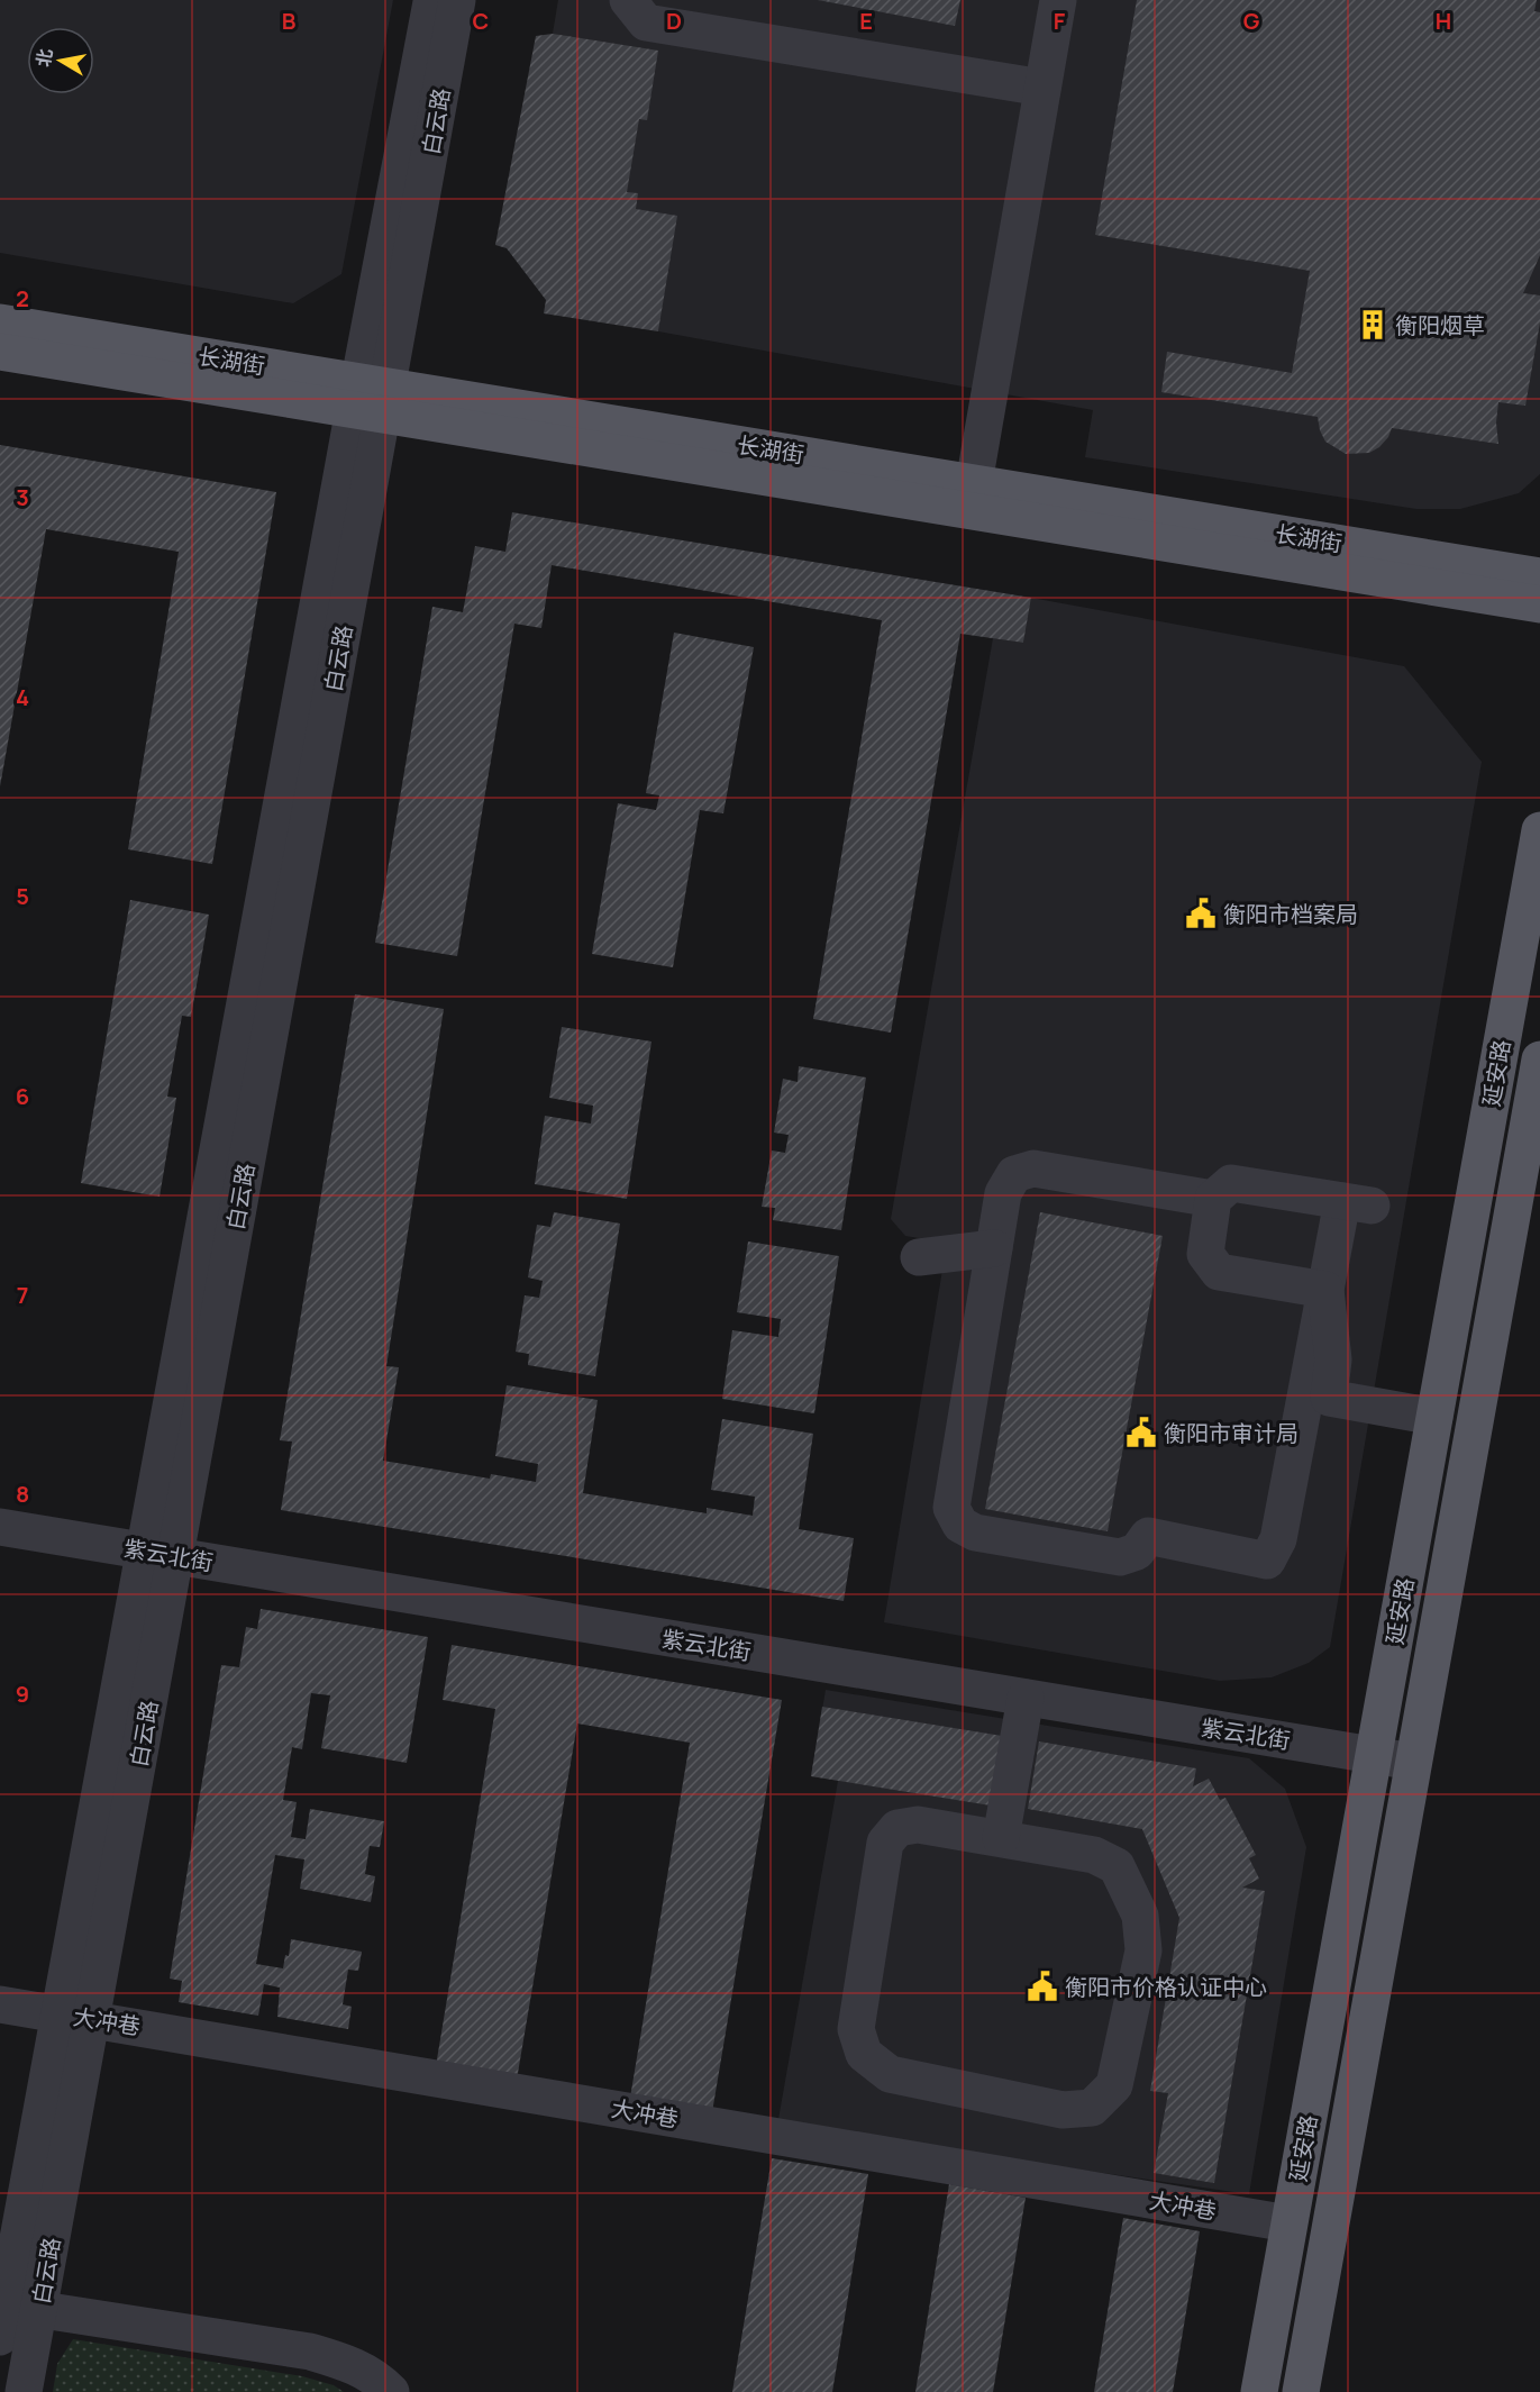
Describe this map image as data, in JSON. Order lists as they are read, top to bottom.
{
  "streets": {
    "main road": ["长湖街", "延安路"],
    "street": ["白云路", "紫云北街", "大冲巷"]
  },
  "crossings": [
    ["白云路", "长湖街"],
    ["白云路", "紫云北街"],
    ["白云路", "大冲巷"],
    ["延安路", "紫云北街"],
    ["延安路", "大冲巷"]
  ],
  "places": {
    "building": ["衡阳烟草"],
    "public building": ["衡阳市档案局", "衡阳市审计局", "衡阳市价格认证中心"]
  },
  "north": "left",
  "grid": {
    "columns": [
      "B",
      "C",
      "D",
      "E",
      "F",
      "G",
      "H"
    ],
    "rows": [
      "2",
      "3",
      "4",
      "5",
      "6",
      "7",
      "8",
      "9"
    ]
  }
}
